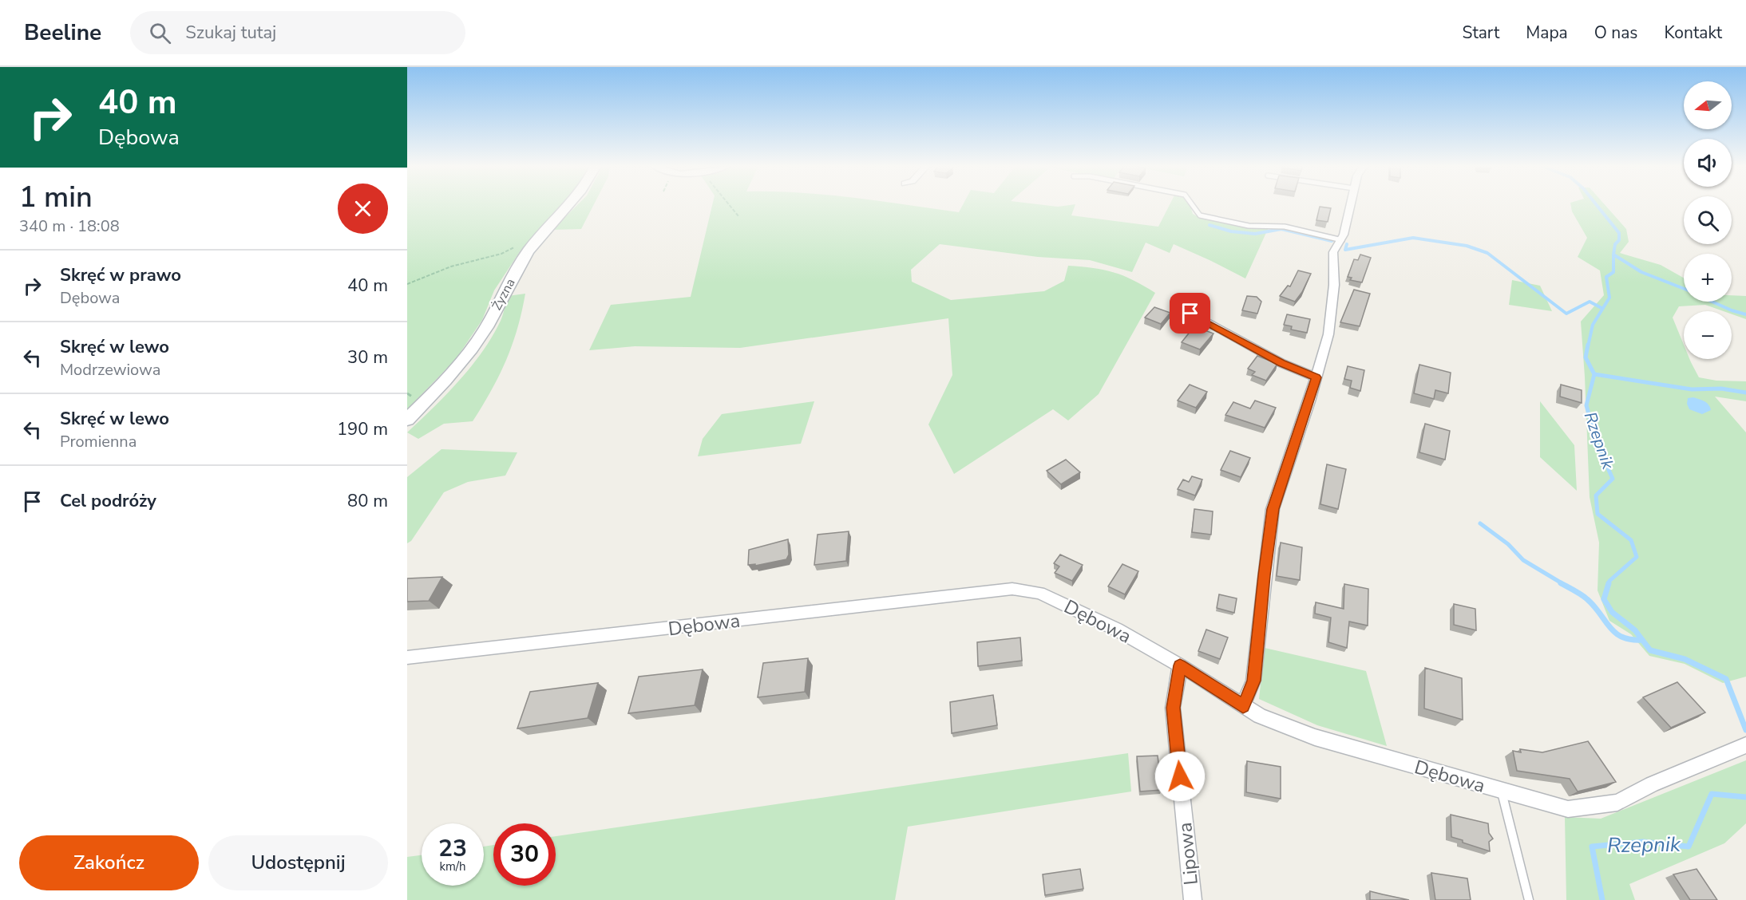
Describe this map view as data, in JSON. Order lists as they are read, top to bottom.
{
  "streets": {
    "street": ["Żyzna", "Dębowa", "Lipowa"]
  },
  "crossings": [
    ["Dębowa", "Lipowa"]
  ],
  "water": ["Rzepnik"],
  "north": "left",
  "page": {
    "header": "Beeline",
    "search": "Szukaj tutaj",
    "nav": [
      "Start",
      "Mapa",
      "O nas",
      "Kontakt"
    ],
    "turn": ["40 m", "Dębowa"],
    "map_buttons": ["+", "−"],
    "heading": ["1 min", "340 m · 18:08"],
    "list": [
      {
        "name": "Skręć w prawo",
        "note": "Dębowa",
        "value": "40 m"
      },
      {
        "name": "Skręć w lewo",
        "note": "Modrzewiowa",
        "value": "30 m"
      },
      {
        "name": "Skręć w lewo",
        "note": "Promienna",
        "value": "190 m"
      },
      {
        "name": "Cel podróży",
        "value": "80 m"
      }
    ],
    "speed": "23 km/h",
    "limit": "30",
    "buttons": ["Zakończ", "Udostępnij"]
  }
}
